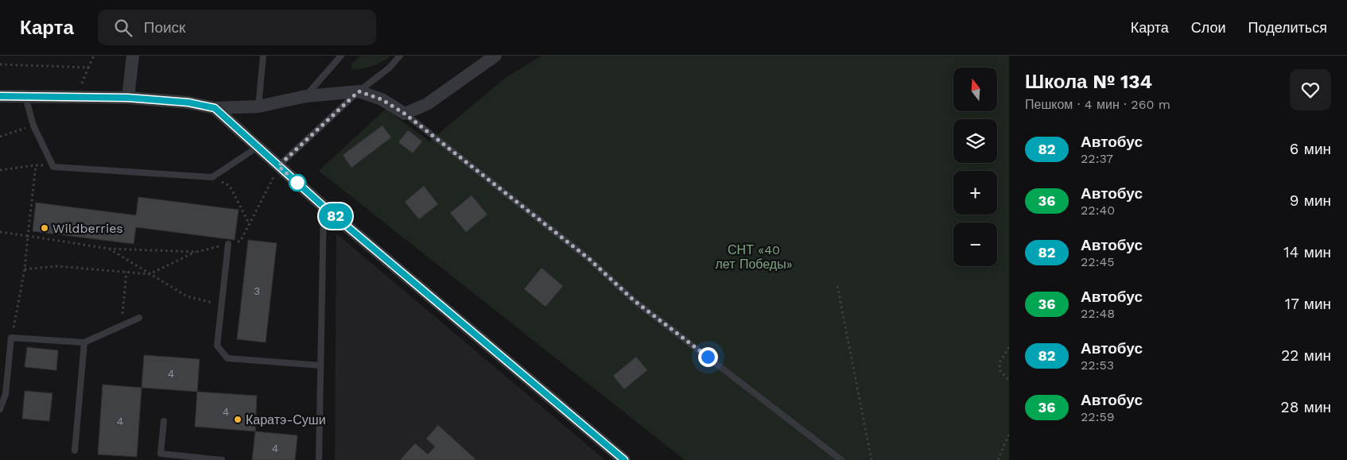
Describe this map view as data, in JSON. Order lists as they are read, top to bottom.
{
  "parks": ["СНТ «40 лет Победы»"],
  "places": ["Wildberries", "Каратэ-Суши"],
  "lines": ["bus line 82"],
  "house_numbers": [
    "3",
    "4",
    "4",
    "4",
    "4"
  ],
  "north": "top",
  "page": {
    "header": "Карта",
    "search": "Поиск",
    "nav": ["Карта", "Слои", "Поделиться"],
    "on_map": "82",
    "heading": ["Школа № 134", "Пешком · 4 мин · 260 m"],
    "map_buttons": ["+", "−"],
    "list": [
      {
        "mark": "82",
        "name": "Автобус",
        "note": "22:37",
        "value": "6 мин"
      },
      {
        "mark": "36",
        "name": "Автобус",
        "note": "22:40",
        "value": "9 мин"
      },
      {
        "mark": "82",
        "name": "Автобус",
        "note": "22:45",
        "value": "14 мин"
      },
      {
        "mark": "36",
        "name": "Автобус",
        "note": "22:48",
        "value": "17 мин"
      },
      {
        "mark": "82",
        "name": "Автобус",
        "note": "22:53",
        "value": "22 мин"
      },
      {
        "mark": "36",
        "name": "Автобус",
        "note": "22:59",
        "value": "28 мин"
      }
    ]
  }
}
